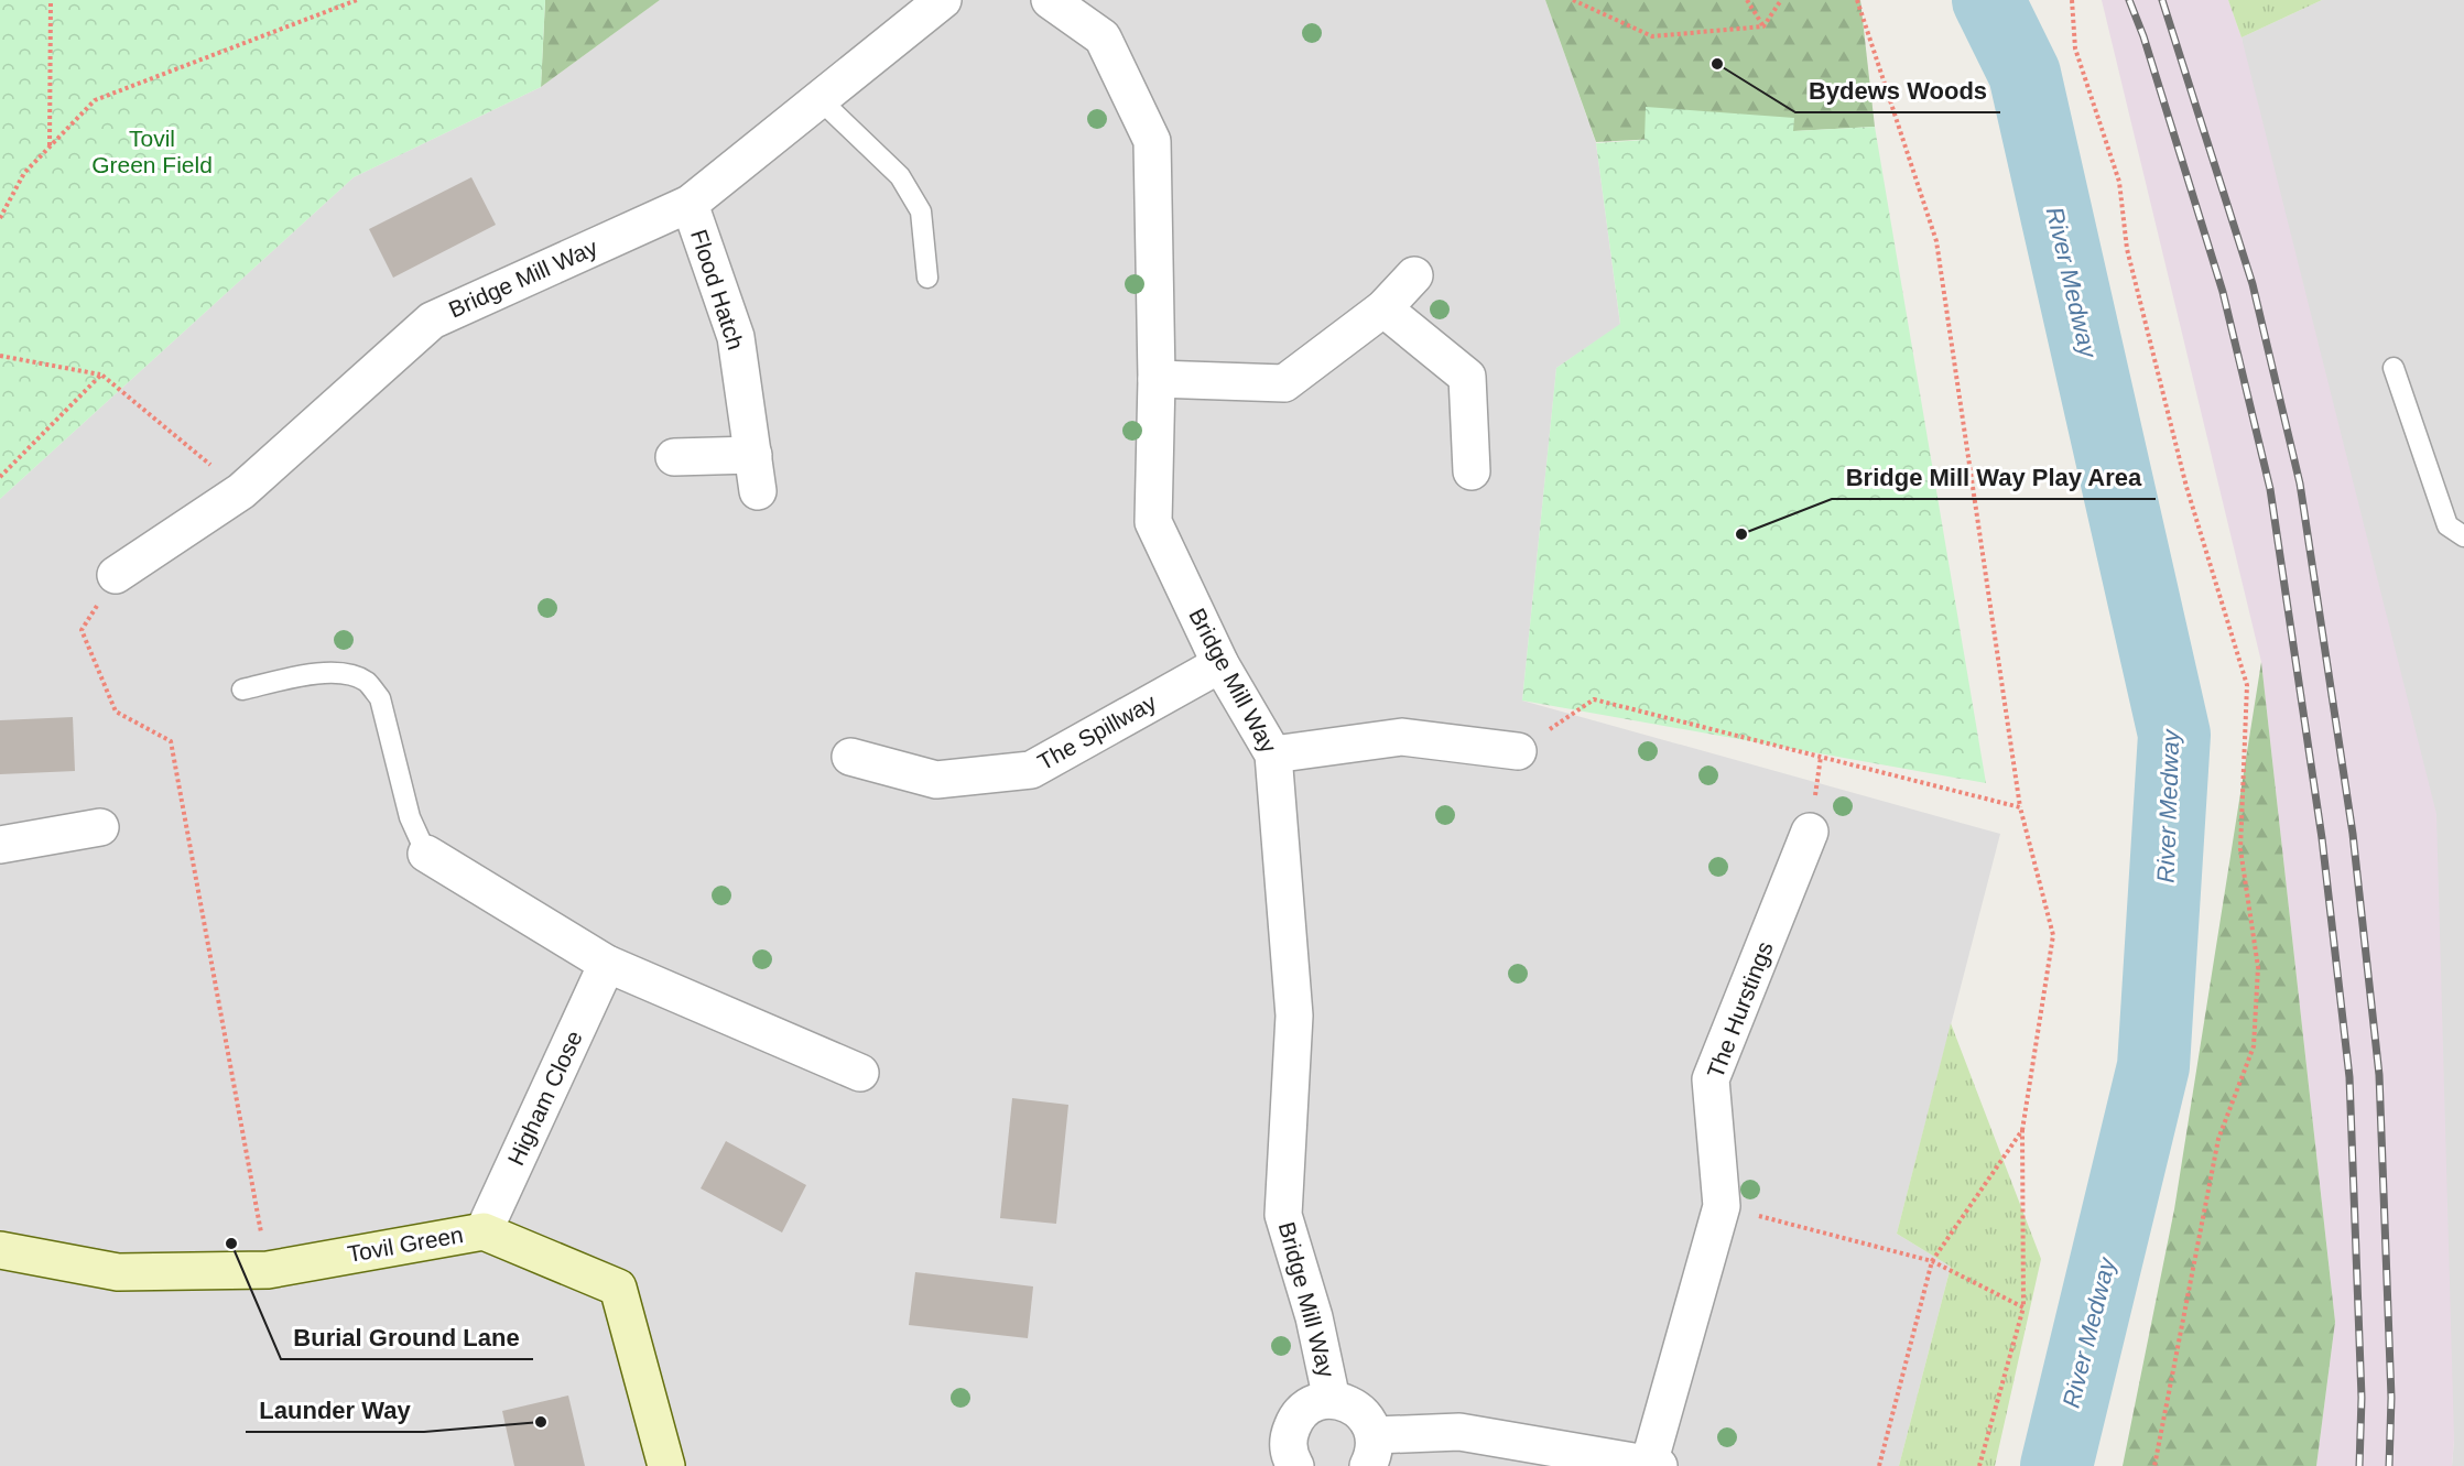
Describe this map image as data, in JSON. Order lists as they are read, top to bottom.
{
  "streets": {
    "street": [
      "Bridge Mill Way",
      "Flood Hatch",
      "The Spillway",
      "The Hurstings",
      "Higham Close",
      "Tovil Green"
    ]
  },
  "crossings": [
    ["Bridge Mill Way", "Flood Hatch"],
    ["Bridge Mill Way", "The Spillway"],
    ["Higham Close", "Tovil Green"]
  ],
  "water": ["River Medway"],
  "parks": ["Tovil Green Field"],
  "places": [
    "Bydews Woods",
    "Bridge Mill Way Play Area",
    "Burial Ground Lane",
    "Launder Way"
  ]
}
